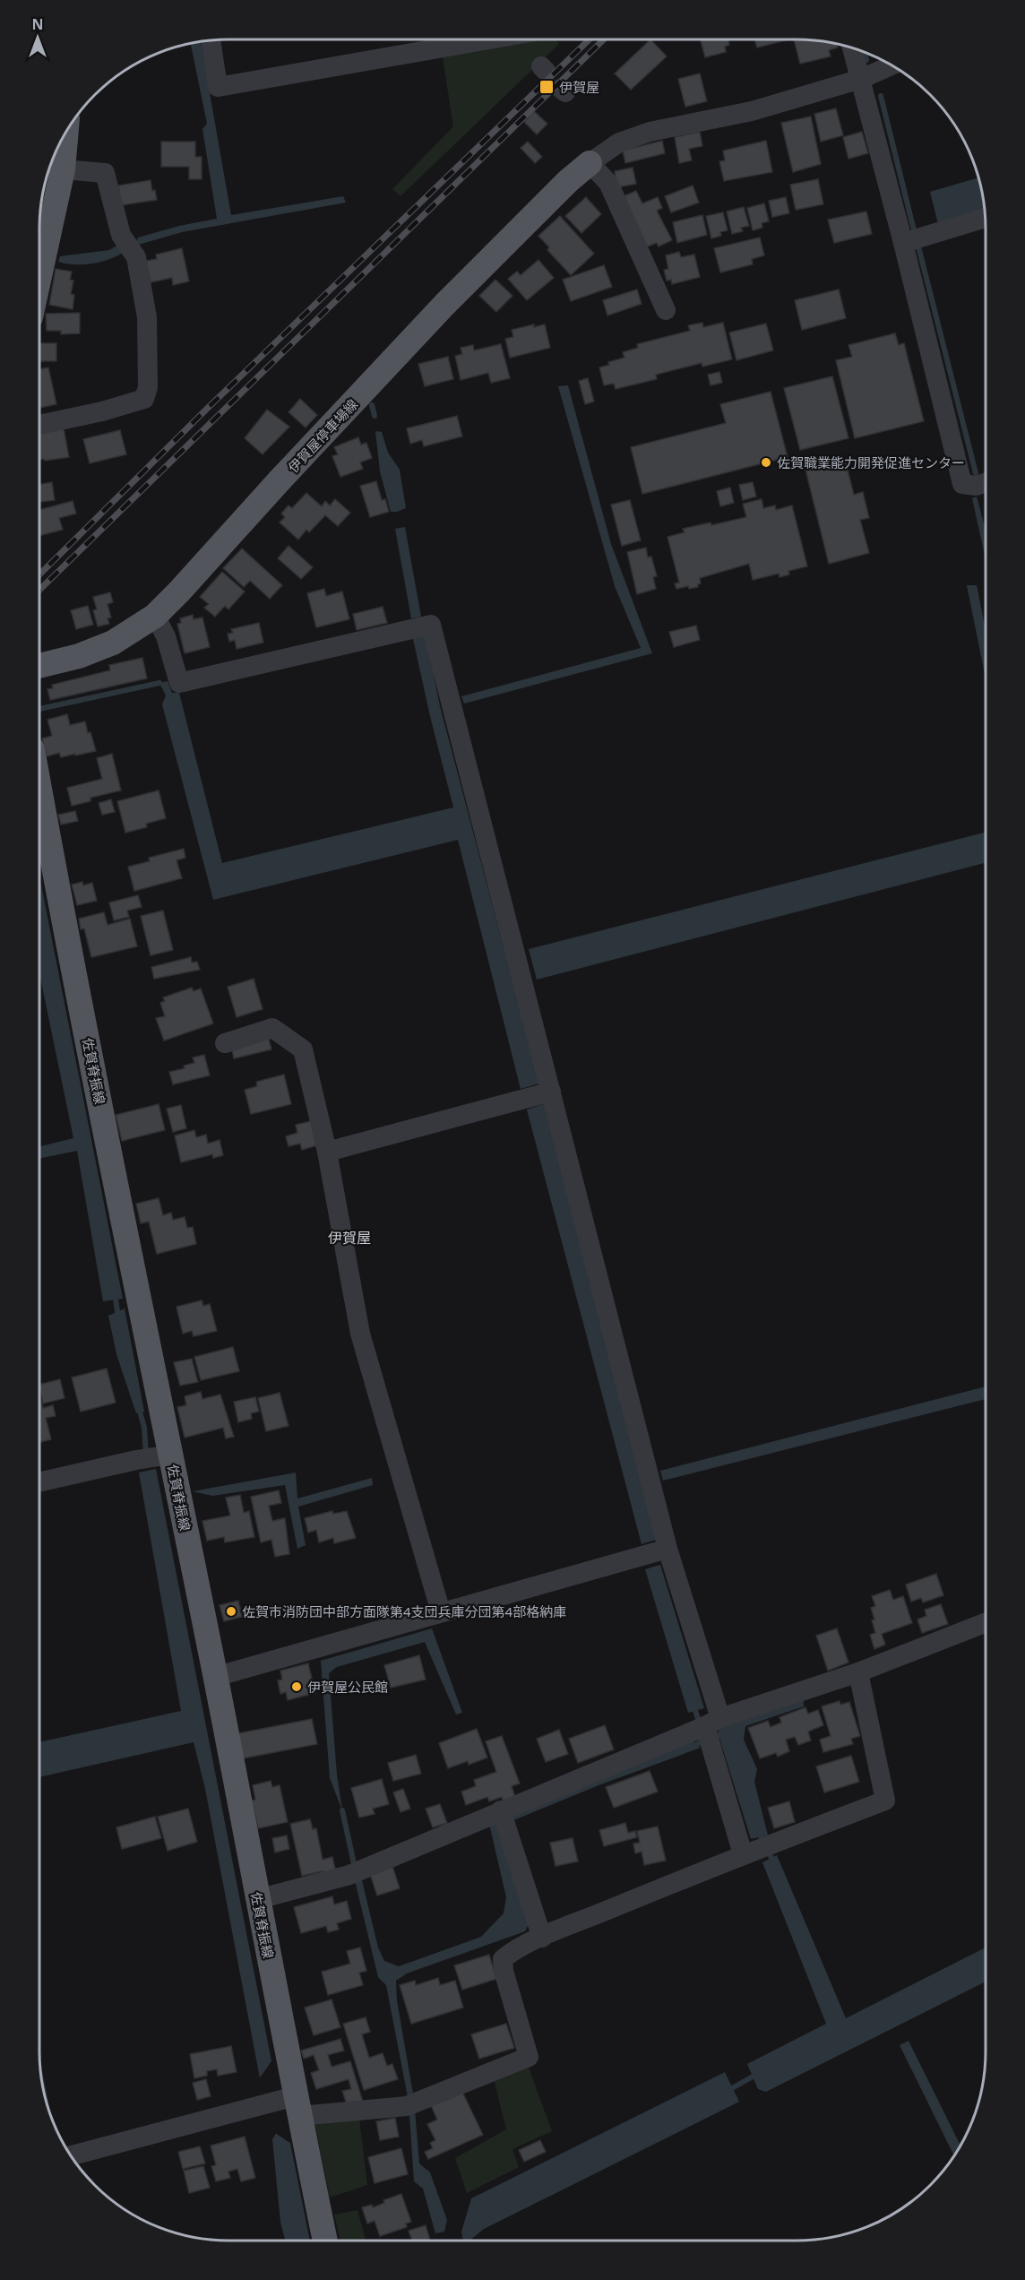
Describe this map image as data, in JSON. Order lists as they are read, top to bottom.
{
  "streets": {
    "main road": ["伊賀屋停車場線", "佐賀脊振線"]
  },
  "districts": ["伊賀屋"],
  "places": {
    "transit": ["伊賀屋"],
    "other": ["佐賀職業能力開発促進センター", "佐賀市消防団中部方面隊第4支団兵庫分団第4部格納庫", "伊賀屋公民館"]
  },
  "north": "top"
}
